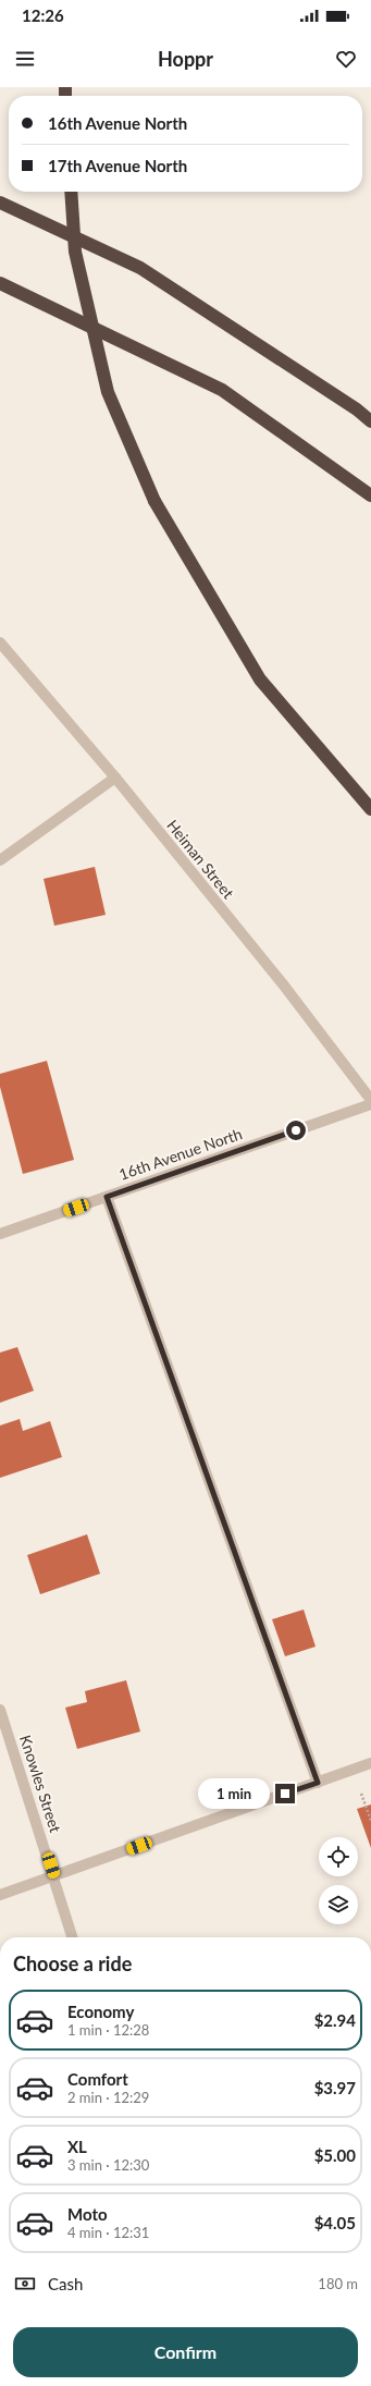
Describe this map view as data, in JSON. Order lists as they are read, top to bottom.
{
  "streets": {
    "street": ["Heiman Street", "16th Avenue North", "Knowles Street"]
  },
  "page": {
    "status": "12:26",
    "header": "Hoppr",
    "banner": ["16th Avenue North", "17th Avenue North"],
    "bubble": "1 min",
    "heading": "Choose a ride",
    "list": [
      {
        "name": "Economy",
        "note": "1 min · 12:28",
        "value": "$2.94"
      },
      {
        "name": "Comfort",
        "note": "2 min · 12:29",
        "value": "$3.97"
      },
      {
        "name": "XL",
        "note": "3 min · 12:30",
        "value": "$5.00"
      },
      {
        "name": "Moto",
        "note": "4 min · 12:31",
        "value": "$4.05"
      }
    ],
    "pay": ["Cash", "180 m"],
    "buttons": "Confirm"
  }
}
